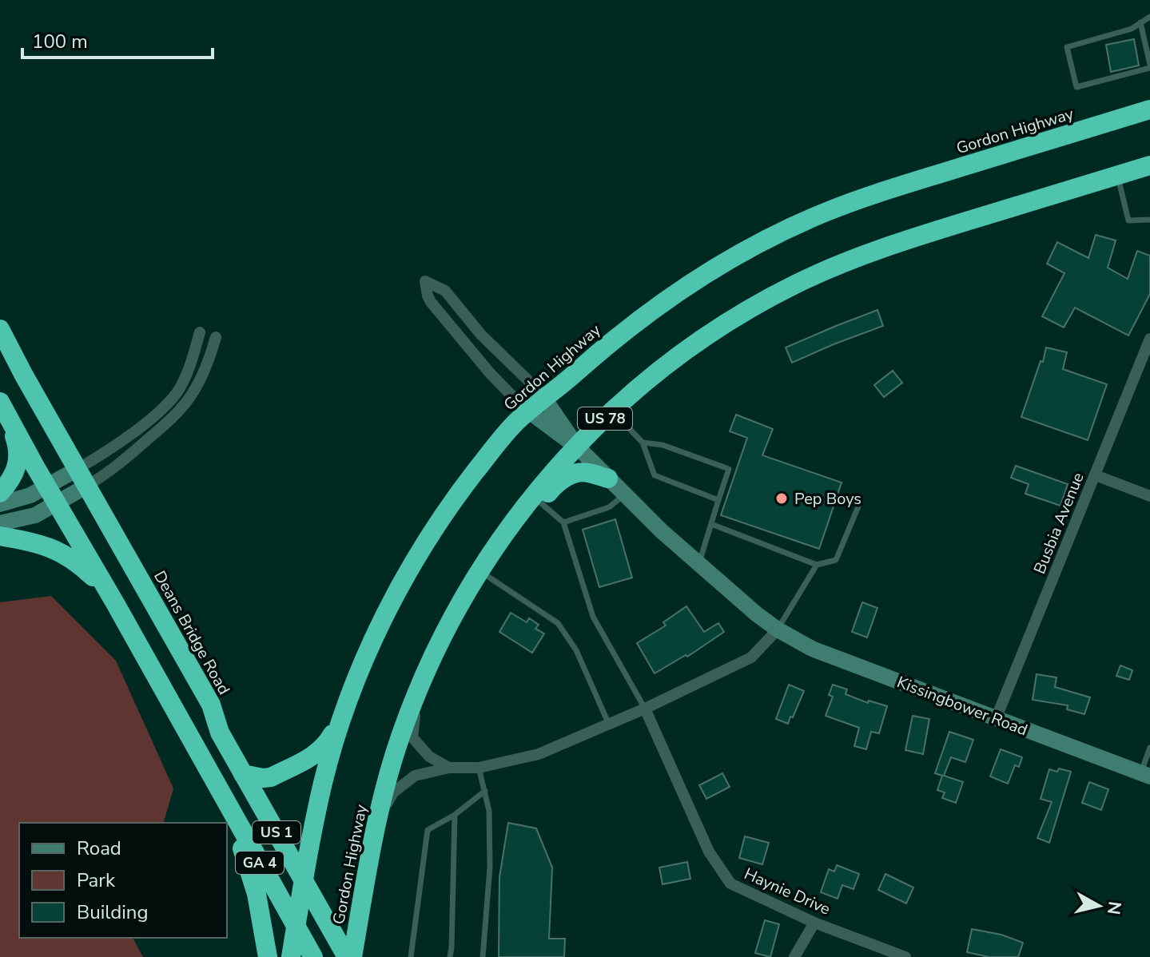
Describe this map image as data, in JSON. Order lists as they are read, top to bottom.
{
  "streets": {
    "highway": [
      "Gordon Highway",
      "US 78",
      "Deans Bridge Road",
      "US 1",
      "GA 4"
    ],
    "street": ["Busbia Avenue", "Kissingbower Road", "Haynie Drive"]
  },
  "crossings": [
    ["Gordon Highway", "Deans Bridge Road"],
    ["Gordon Highway", "Kissingbower Road"],
    ["Gordon Highway", "GA 4"],
    ["Busbia Avenue", "Kissingbower Road"],
    ["US 1", "GA 4"]
  ],
  "places": ["Pep Boys"],
  "legend": ["Road", "Park", "Building"],
  "scale_bar": "100 m",
  "north": "right"
}
